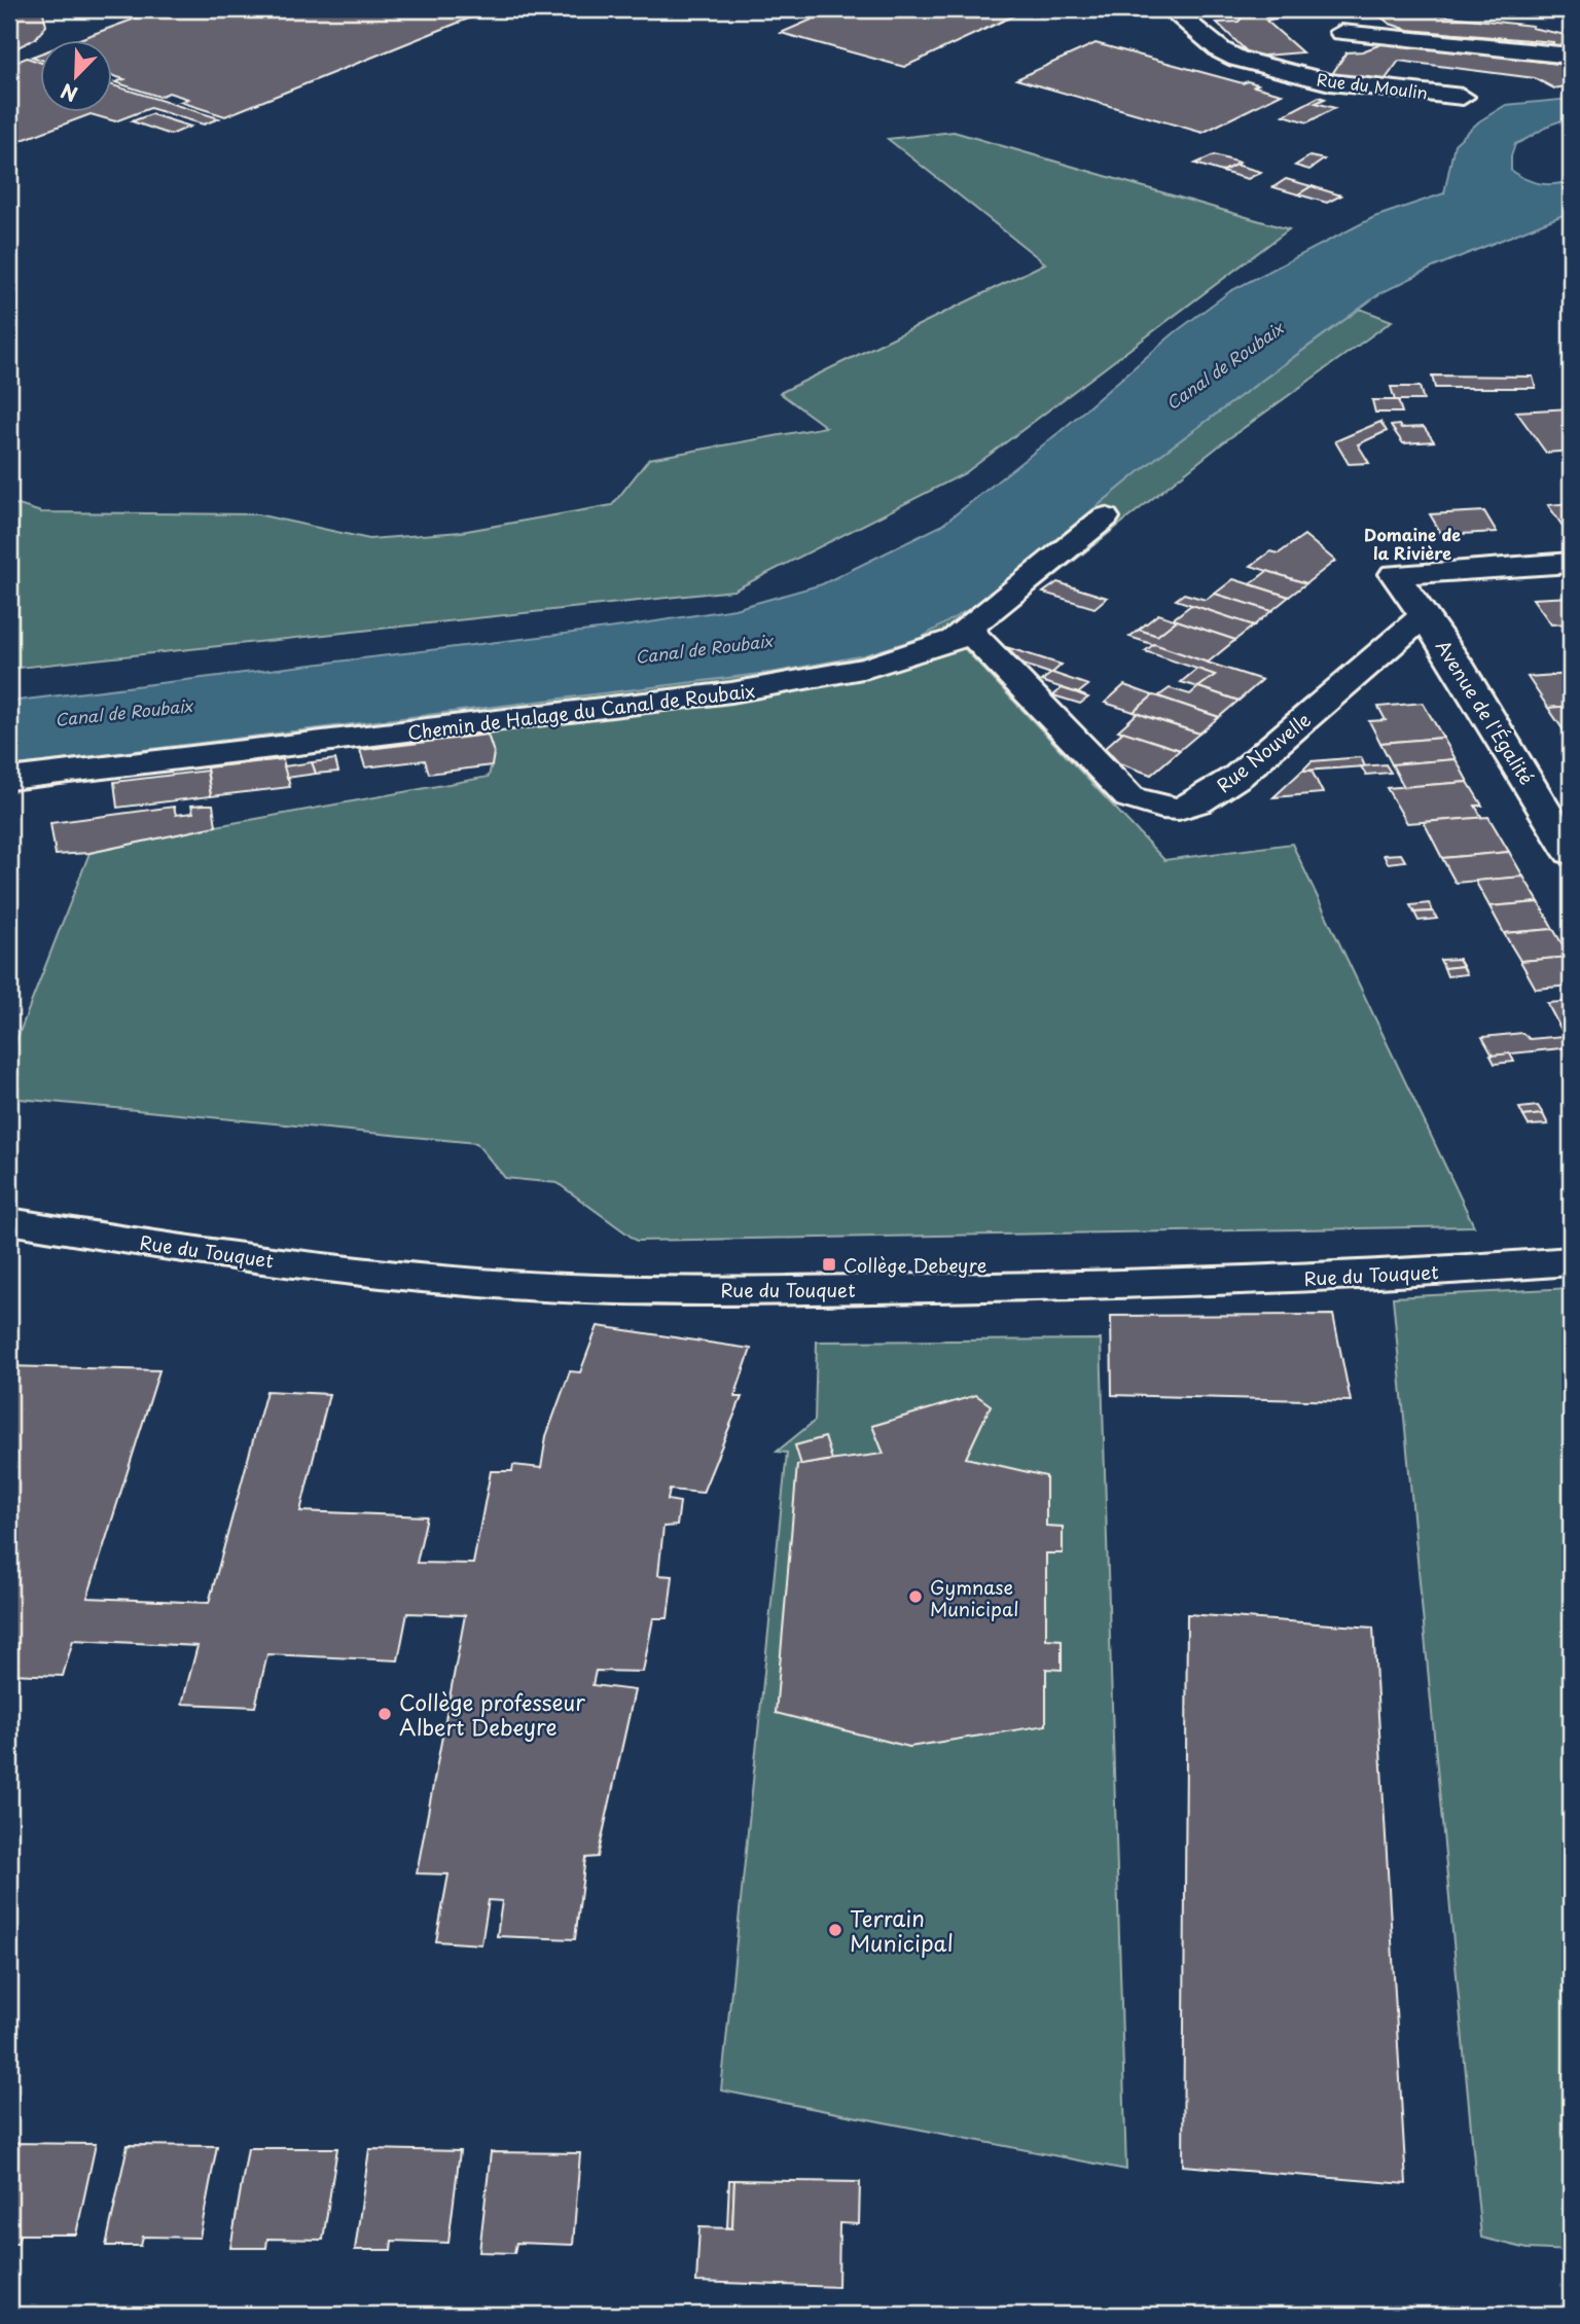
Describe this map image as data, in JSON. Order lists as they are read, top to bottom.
{
  "streets": {
    "street": [
      "Rue du Moulin",
      "Chemin de Halage du Canal de Roubaix",
      "Avenue de l'Égalité",
      "Rue Nouvelle",
      "Rue du Touquet"
    ]
  },
  "crossings": [
    ["Chemin de Halage du Canal de Roubaix", "Rue Nouvelle"],
    ["Avenue de l'Égalité", "Rue Nouvelle"]
  ],
  "districts": ["Domaine de la Rivière"],
  "water": ["Canal de Roubaix"],
  "places": {
    "transit": ["Collège Debeyre"],
    "other": ["Gymnase Municipal", "Collège professeur Albert Debeyre", "Terrain Municipal"]
  },
  "north": "bottom left"
}
